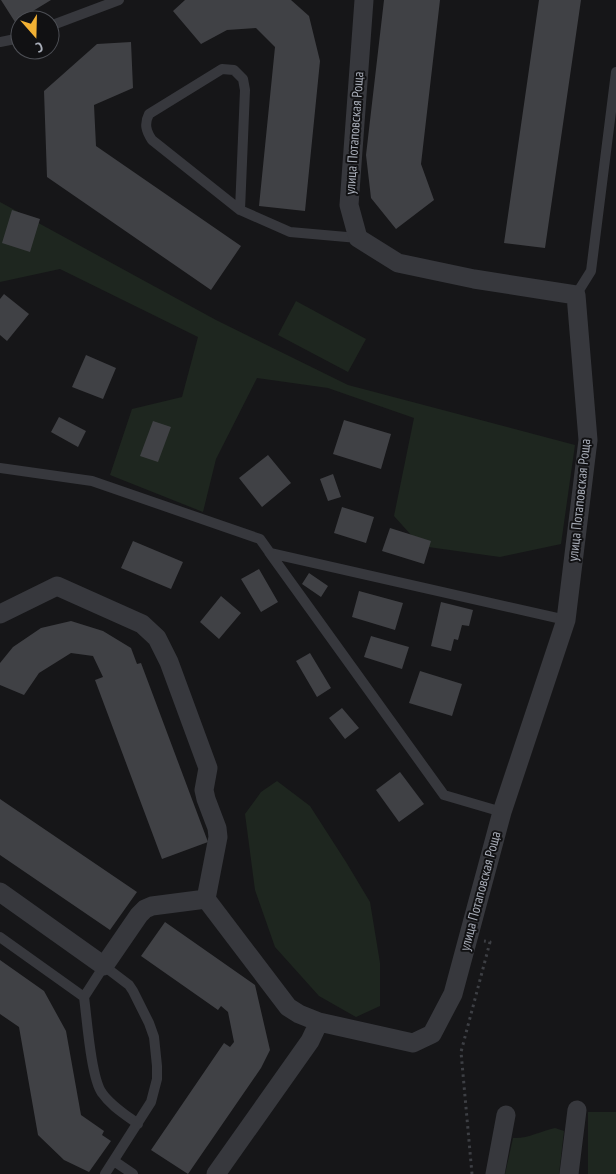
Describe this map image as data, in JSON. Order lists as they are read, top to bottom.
{
  "streets": {
    "street": ["улица Потаповская Роща"]
  },
  "north": "bottom"
}
